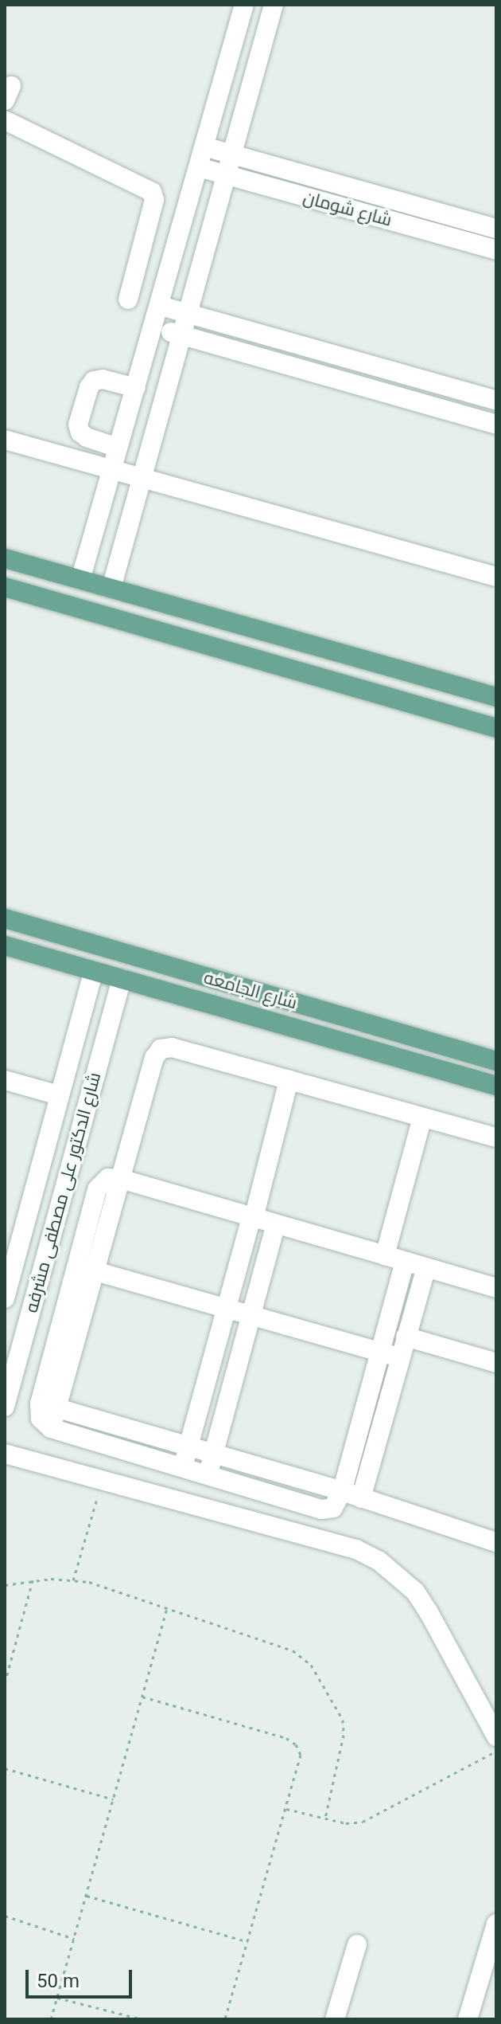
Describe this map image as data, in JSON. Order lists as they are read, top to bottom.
{
  "streets": {
    "main road": ["شارع الجامعه"],
    "street": ["شارع شومان", "شارع الدكتور على مصطفى مشرفه"]
  },
  "crossings": [
    ["شارع الجامعه", "شارع الدكتور على مصطفى مشرفه"]
  ],
  "scale_bar": "50 m"
}
